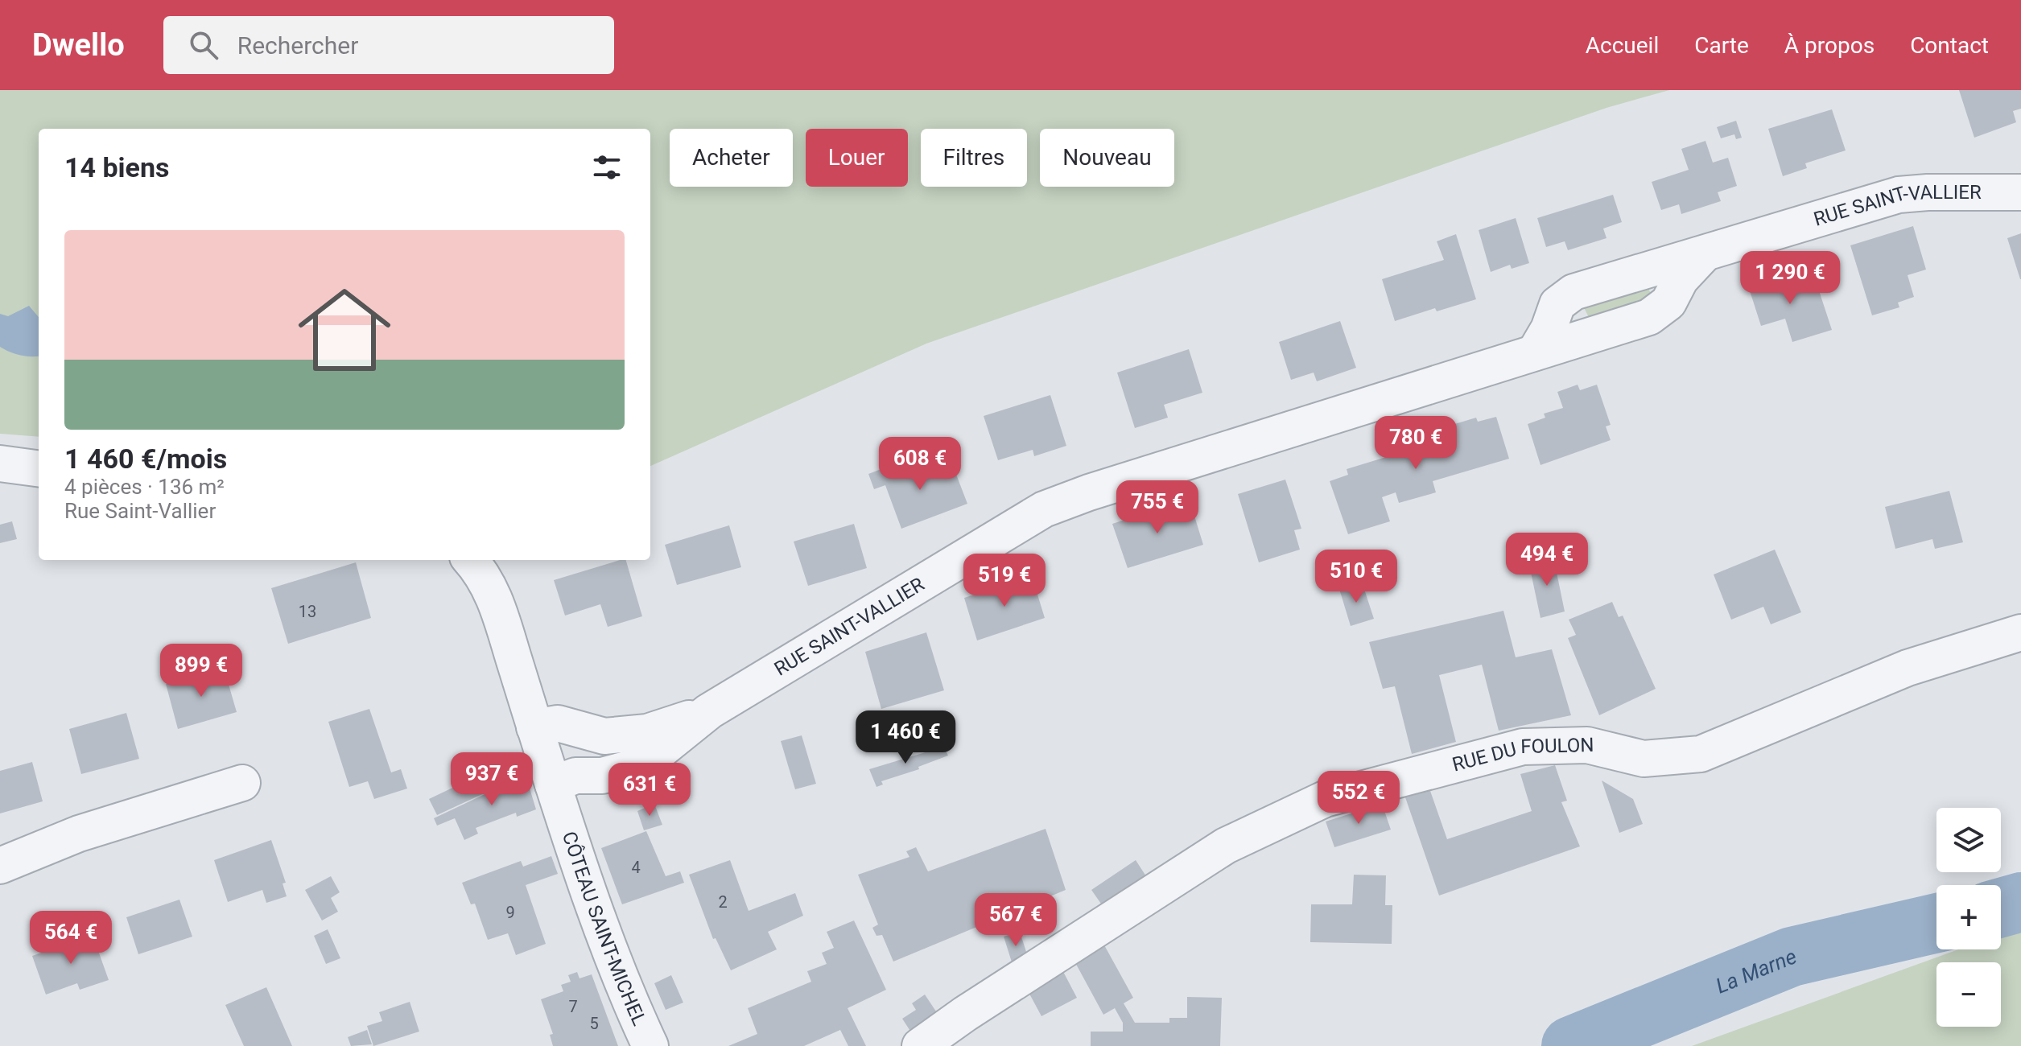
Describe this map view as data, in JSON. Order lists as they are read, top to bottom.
{
  "streets": {
    "street": ["RUE SAINT-VALLIER", "RUE DU FOULON", "CÔTEAU SAINT-MICHEL"]
  },
  "crossings": [
    ["RUE SAINT-VALLIER", "CÔTEAU SAINT-MICHEL"]
  ],
  "water": ["La Marne"],
  "house_numbers": [
    "13",
    "4",
    "2",
    "9",
    "7",
    "5"
  ],
  "page": {
    "header": "Dwello",
    "search": "Rechercher",
    "nav": [
      "Accueil",
      "Carte",
      "À propos",
      "Contact"
    ],
    "chip": [
      "Acheter",
      "Louer",
      "Filtres",
      "Nouveau"
    ],
    "heading": "14 biens",
    "list": [
      {
        "name": "1 460 €/mois",
        "note": "4 pièces · 136 m² · Rue Saint-Vallier"
      }
    ],
    "price": [
      "1 290 €",
      "780 €",
      "608 €",
      "755 €",
      "494 €",
      "510 €",
      "519 €",
      "899 €",
      "1 460 €",
      "937 €",
      "631 €",
      "552 €",
      "567 €",
      "564 €"
    ],
    "map_buttons": ["+", "−"]
  }
}
